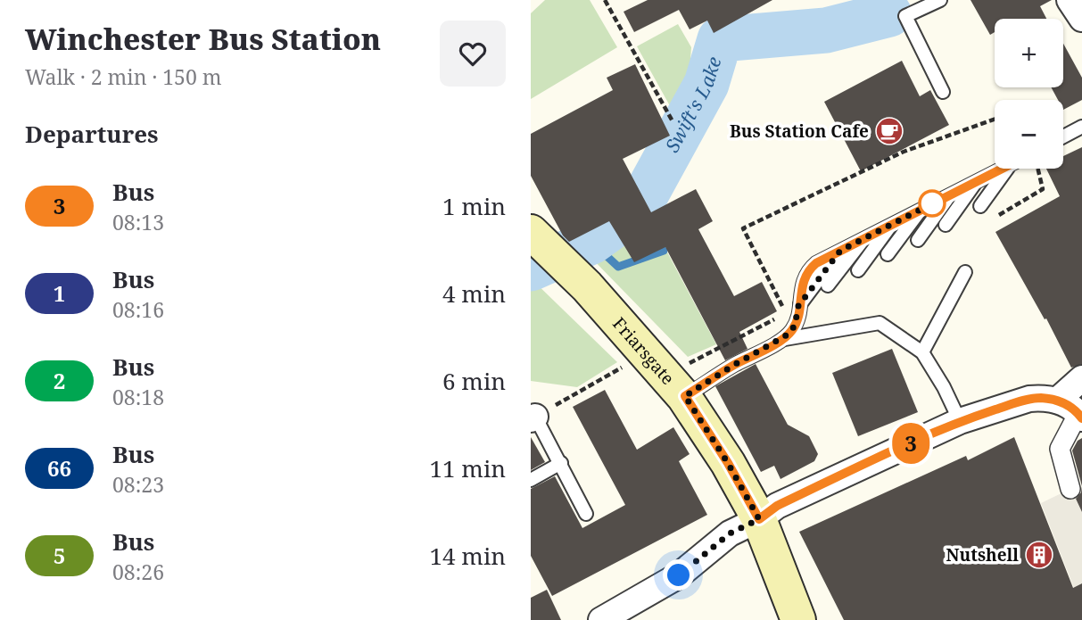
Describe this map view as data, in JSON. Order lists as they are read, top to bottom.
{
  "streets": {
    "main road": ["Friarsgate"]
  },
  "water": ["Swift's Lake"],
  "places": {
    "cafe": ["Bus Station Cafe"],
    "building": ["Nutshell"]
  },
  "lines": ["bus line 3"],
  "page": {
    "heading": [
      ["Winchester Bus Station", "Walk · 2 min · 150 m"],
      "Departures"
    ],
    "on_map": "3",
    "map_buttons": ["+", "−"],
    "list": [
      {
        "mark": "3",
        "name": "Bus",
        "note": "08:13",
        "value": "1 min"
      },
      {
        "mark": "1",
        "name": "Bus",
        "note": "08:16",
        "value": "4 min"
      },
      {
        "mark": "2",
        "name": "Bus",
        "note": "08:18",
        "value": "6 min"
      },
      {
        "mark": "66",
        "name": "Bus",
        "note": "08:23",
        "value": "11 min"
      },
      {
        "mark": "5",
        "name": "Bus",
        "note": "08:26",
        "value": "14 min"
      }
    ]
  }
}
